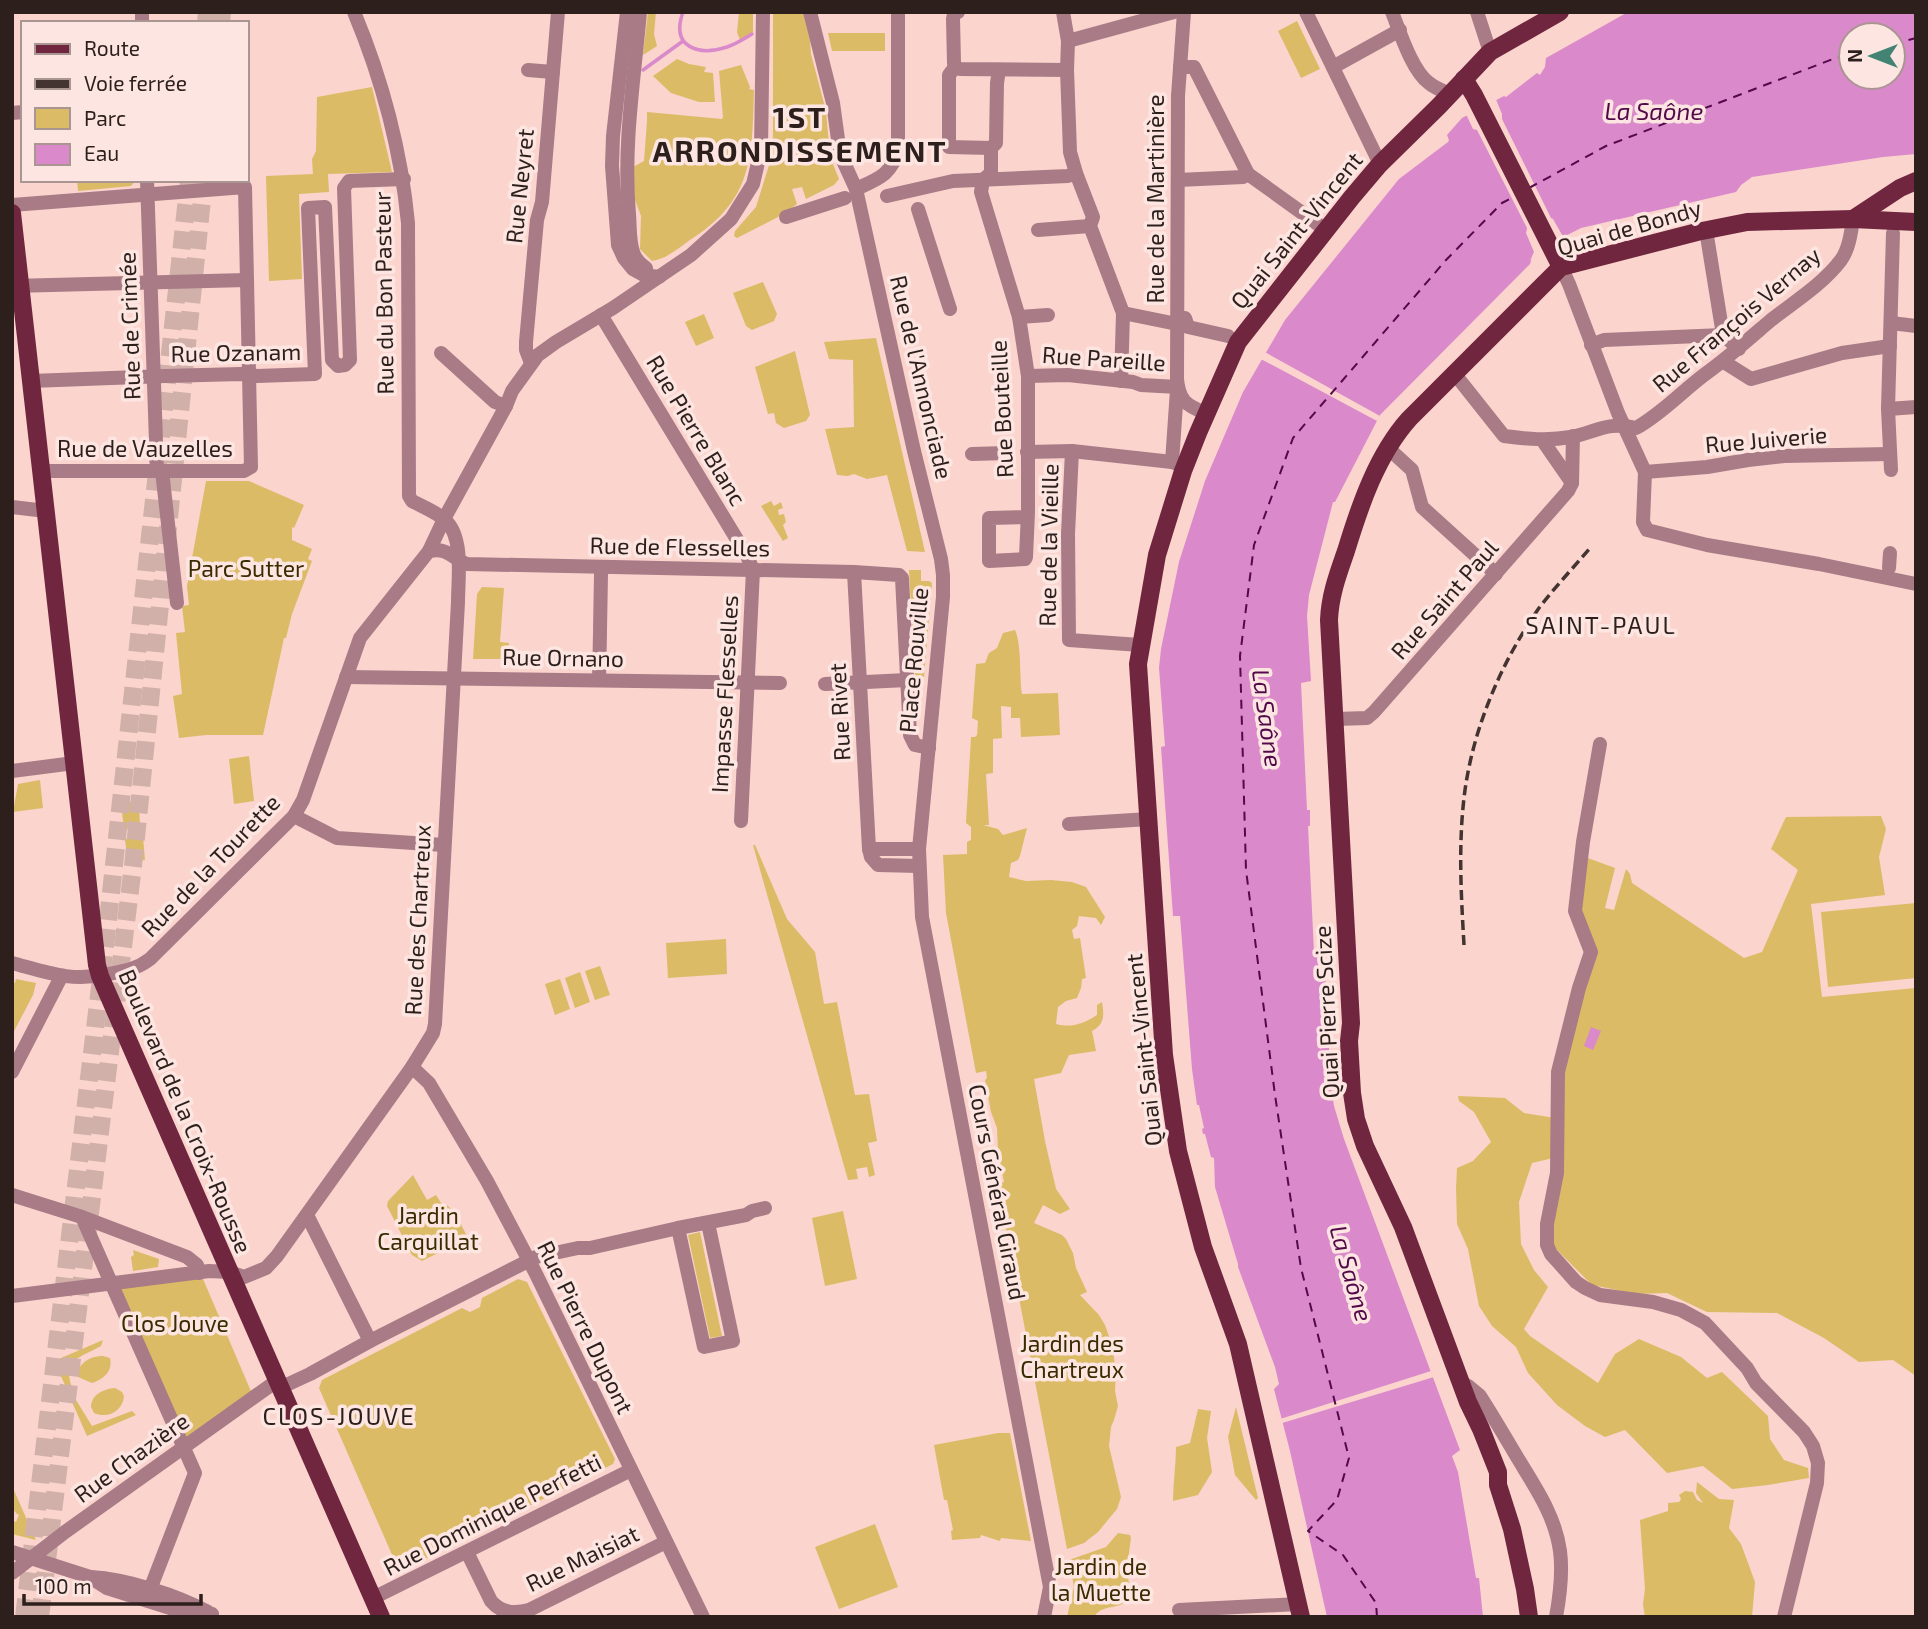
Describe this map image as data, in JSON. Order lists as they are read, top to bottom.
{
  "streets": {
    "main road": [
      "Quai de Bondy",
      "Quai Saint-Vincent",
      "Quai Pierre Scize",
      "Boulevard de la Croix-Rousse"
    ],
    "street": [
      "Rue Neyret",
      "Rue de la Martinière",
      "Rue du Bon Pasteur",
      "Rue François Vernay",
      "Rue de Crimée",
      "Rue Ozanam",
      "Rue Pareille",
      "Rue de l'Annonciade",
      "Rue Bouteille",
      "Rue Pierre Blanc",
      "Rue Juiverie",
      "Rue de Vauzelles",
      "Rue de la Vieille",
      "Rue de Flesselles",
      "Rue Saint Paul",
      "Rue Ornano",
      "Place Rouville",
      "Impasse Flesselles",
      "Rue Rivet",
      "Rue de la Tourette",
      "Rue des Chartreux",
      "Cours Général Giraud",
      "Rue Pierre Dupont",
      "Rue Chazière",
      "Rue Dominique Perfetti",
      "Rue Maisiat"
    ]
  },
  "crossings": [
    ["Rue Neyret", "Rue de la Tourette"],
    ["Rue de la Martinière", "Quai Saint-Vincent"],
    ["Rue de la Martinière", "Rue Pareille"],
    ["Quai de Bondy", "Rue François Vernay"],
    ["Quai de Bondy", "Quai Pierre Scize"],
    ["Quai Saint-Vincent", "Rue Pareille"],
    ["Quai Saint-Vincent", "Rue de la Vieille"],
    ["Rue du Bon Pasteur", "Rue Ozanam"],
    ["Rue du Bon Pasteur", "Rue de la Tourette"],
    ["Rue du Bon Pasteur", "Rue des Chartreux"],
    ["Rue de Crimée", "Rue Ozanam"],
    ["Rue de Crimée", "Rue de Vauzelles"],
    ["Rue Ozanam", "Rue de Vauzelles"],
    ["Rue Ozanam", "Boulevard de la Croix-Rousse"],
    ["Rue Pareille", "Rue Bouteille"],
    ["Rue de l'Annonciade", "Place Rouville"],
    ["Rue Bouteille", "Rue de la Vieille"],
    ["Rue Pierre Blanc", "Rue de Flesselles"],
    ["Rue Pierre Blanc", "Impasse Flesselles"],
    ["Rue Pierre Blanc", "Rue de la Tourette"],
    ["Rue de Vauzelles", "Boulevard de la Croix-Rousse"],
    ["Rue de Flesselles", "Place Rouville"],
    ["Rue de Flesselles", "Impasse Flesselles"],
    ["Rue de Flesselles", "Rue Rivet"],
    ["Rue de Flesselles", "Rue de la Tourette"],
    ["Rue de Flesselles", "Rue des Chartreux"],
    ["Rue Saint Paul", "Quai Pierre Scize"],
    ["Rue Ornano", "Impasse Flesselles"],
    ["Rue Ornano", "Rue de la Tourette"],
    ["Rue Ornano", "Rue des Chartreux"],
    ["Place Rouville", "Cours Général Giraud"],
    ["Rue de la Tourette", "Rue des Chartreux"],
    ["Rue de la Tourette", "Boulevard de la Croix-Rousse"],
    ["Rue des Chartreux", "Boulevard de la Croix-Rousse"],
    ["Rue des Chartreux", "Rue Pierre Dupont"],
    ["Boulevard de la Croix-Rousse", "Rue Chazière"],
    ["Boulevard de la Croix-Rousse", "Rue Dominique Perfetti"],
    ["Rue Pierre Dupont", "Rue Chazière"],
    ["Rue Pierre Dupont", "Rue Dominique Perfetti"],
    ["Rue Pierre Dupont", "Rue Maisiat"],
    ["Rue Dominique Perfetti", "Rue Maisiat"]
  ],
  "districts": ["1ST ARRONDISSEMENT", "SAINT-PAUL", "CLOS-JOUVE"],
  "water": ["La Saône"],
  "parks": [
    "Parc Sutter",
    "Jardin Carquillat",
    "Clos Jouve",
    "Jardin des Chartreux",
    "Jardin de la Muette"
  ],
  "legend": [
    "Route",
    "Voie ferrée",
    "Parc",
    "Eau"
  ],
  "scale_bar": "100 m",
  "north": "left"
}
